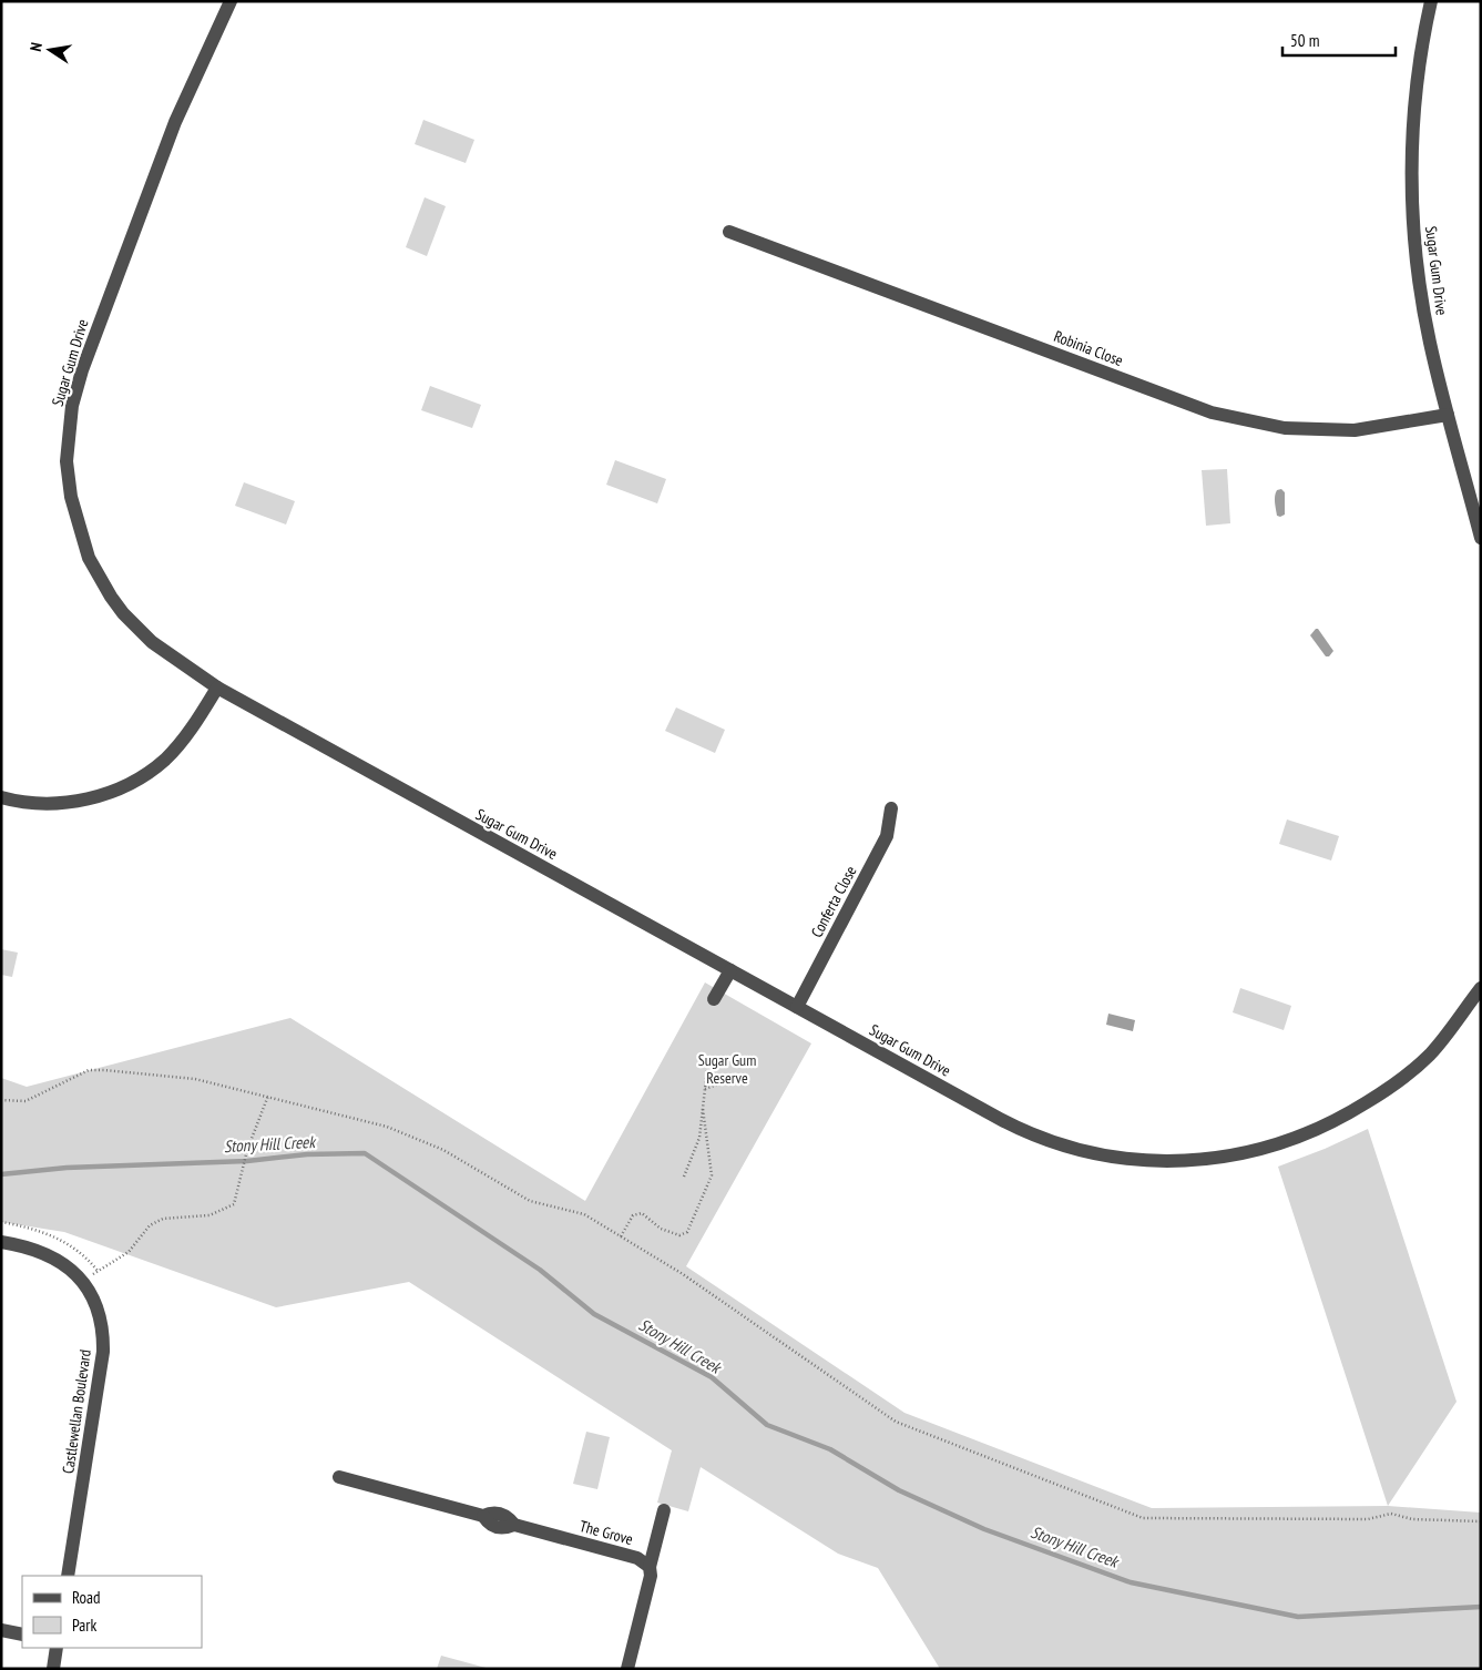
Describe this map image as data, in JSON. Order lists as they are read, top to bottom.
{
  "streets": {
    "street": [
      "Sugar Gum Drive",
      "Robinia Close",
      "Conferta Close",
      "Castlewellan Boulevard",
      "The Grove"
    ]
  },
  "crossings": [
    ["Sugar Gum Drive", "Robinia Close"],
    ["Sugar Gum Drive", "Conferta Close"]
  ],
  "water": ["Stony Hill Creek"],
  "parks": ["Sugar Gum Reserve"],
  "legend": ["Road", "Park"],
  "scale_bar": "50 m",
  "north": "left"
}
